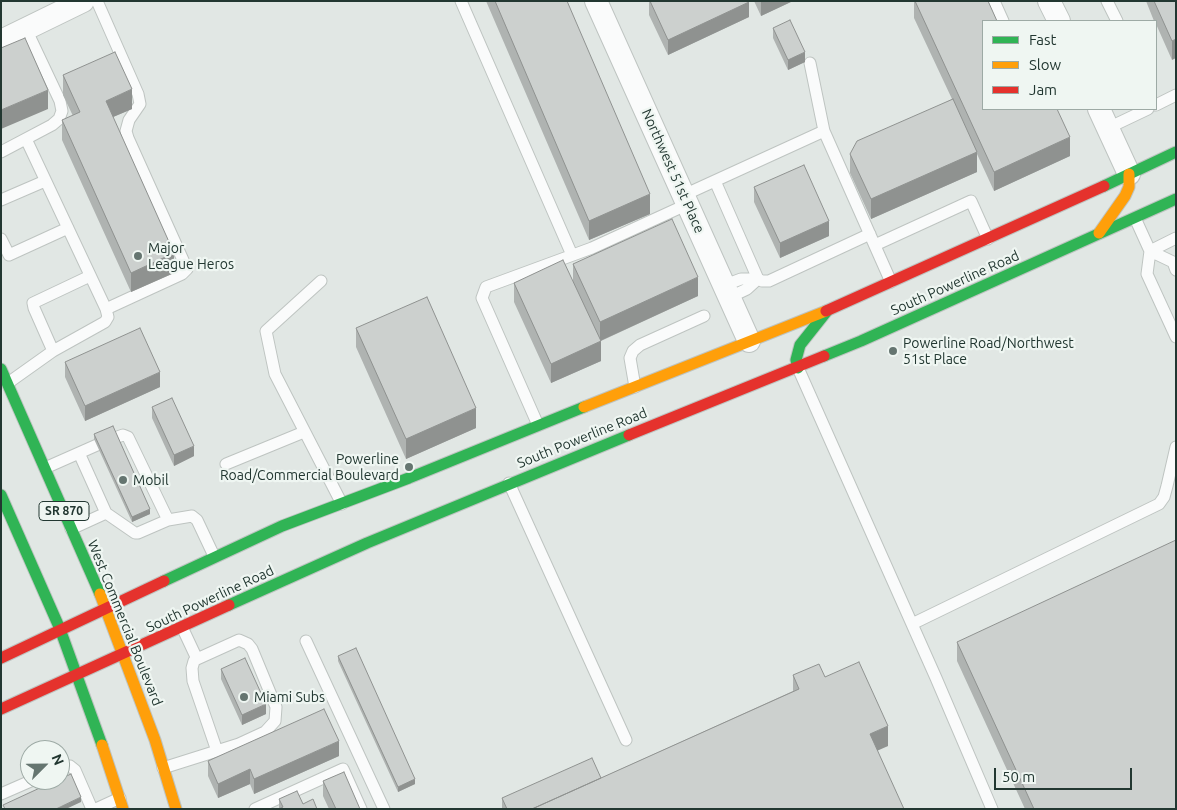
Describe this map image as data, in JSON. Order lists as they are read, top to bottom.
{
  "streets": {
    "main road": ["South Powerline Road", "SR 870", "West Commercial Boulevard"],
    "street": ["Northwest 51st Place"]
  },
  "crossings": [
    ["Northwest 51st Place", "South Powerline Road"],
    ["South Powerline Road", "West Commercial Boulevard"]
  ],
  "places": [
    "Major League Heros",
    "Powerline Road/Northwest 51st Place",
    "Powerline Road/Commercial Boulevard",
    "Mobil",
    "Miami Subs"
  ],
  "legend": ["Fast", "Slow", "Jam"],
  "scale_bar": "50 m",
  "north": "top right"
}
